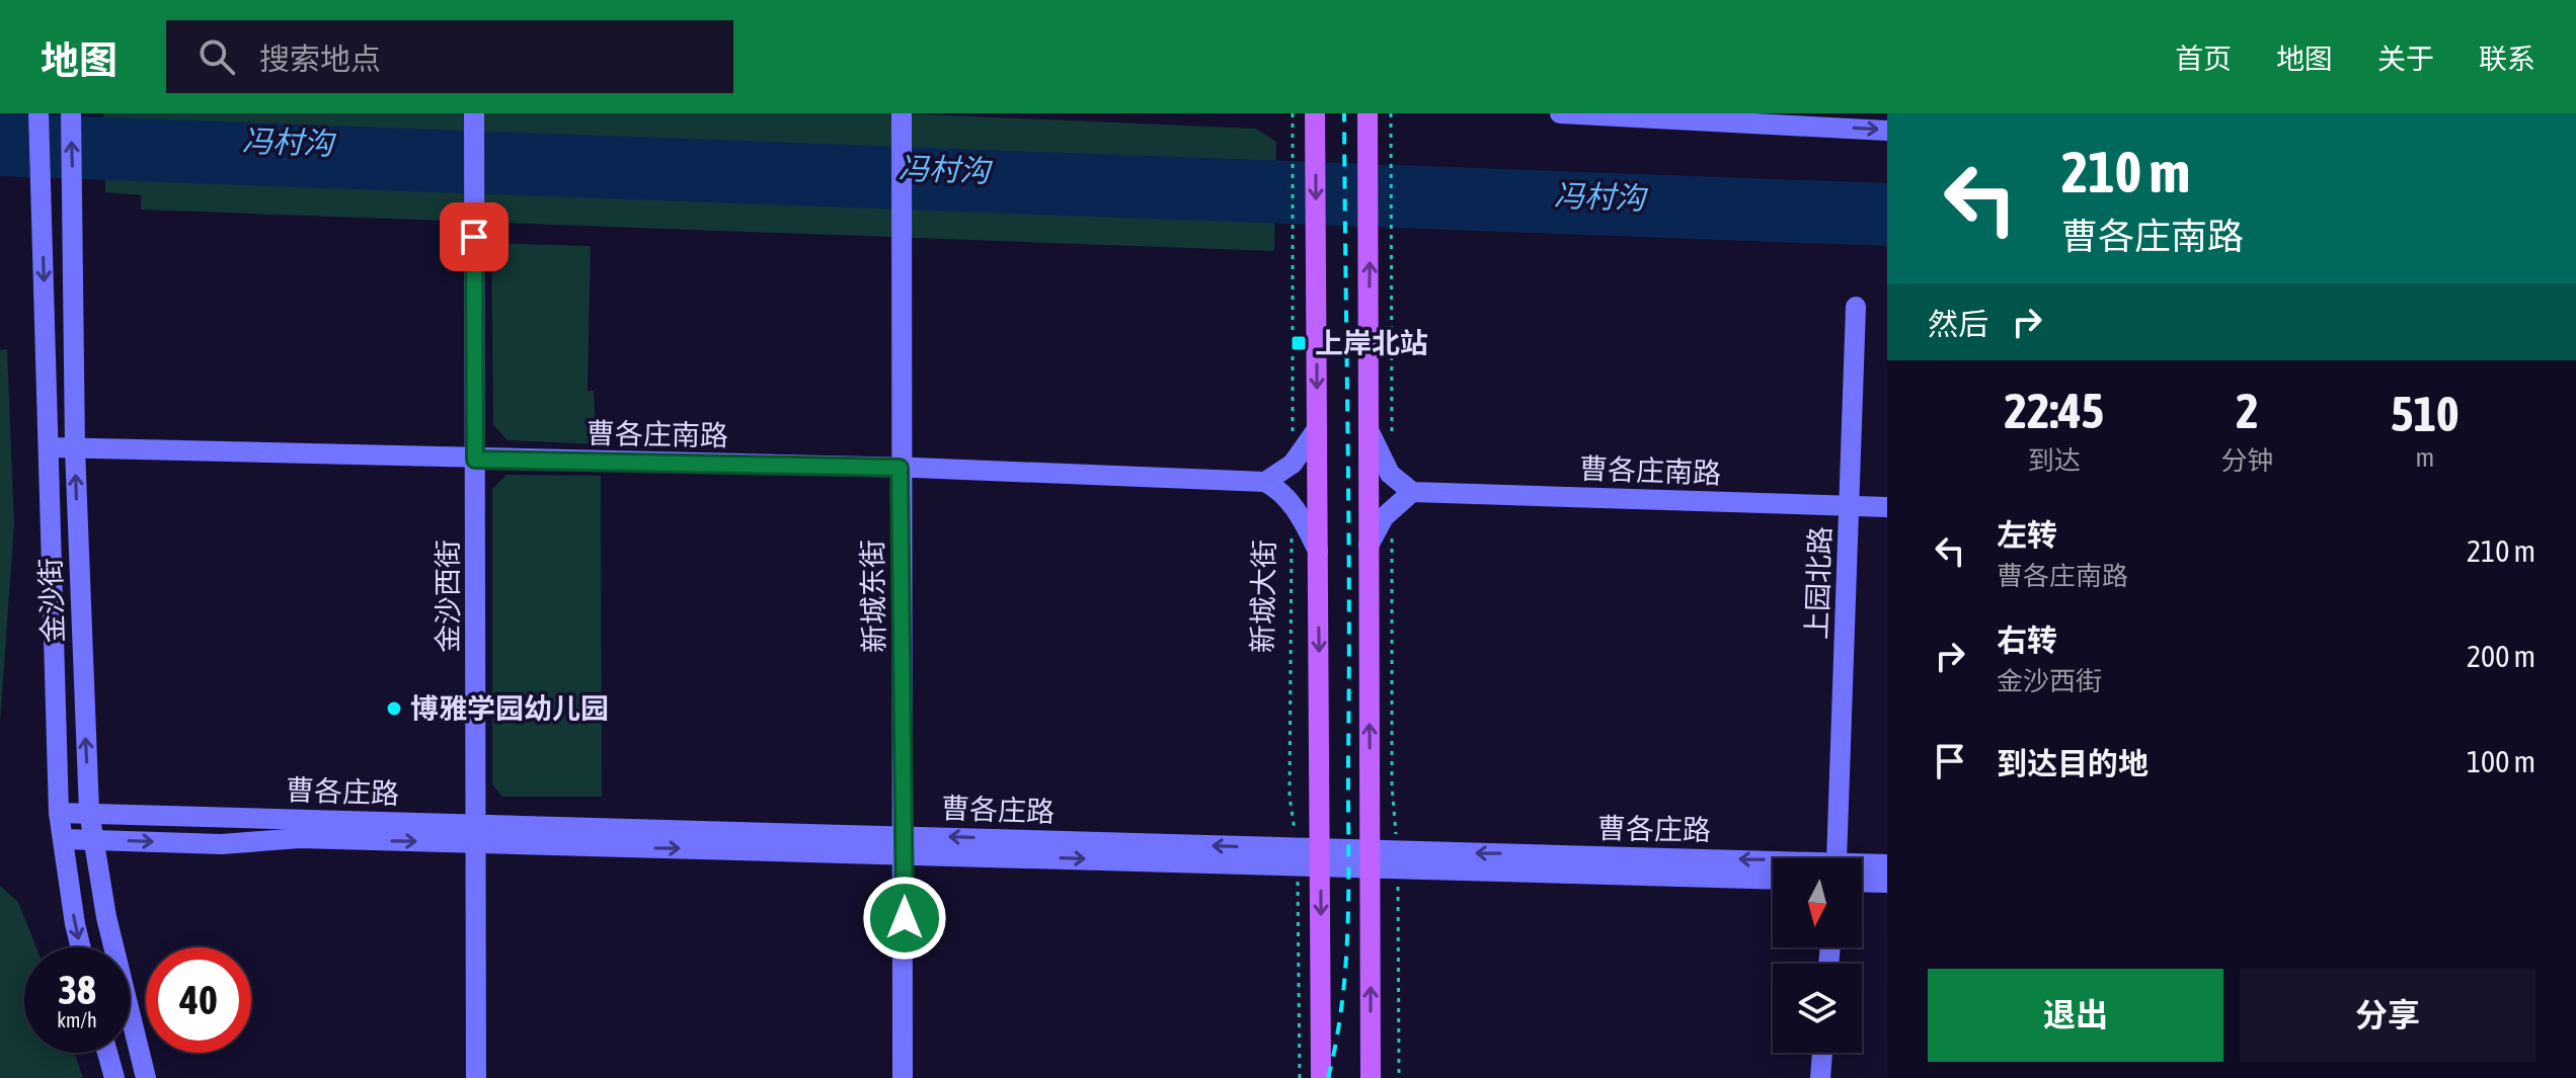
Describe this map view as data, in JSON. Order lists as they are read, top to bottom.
{
  "streets": {
    "main road": ["新城大街"],
    "street": [
      "曹各庄南路",
      "上园北路",
      "金沙西街",
      "新城东街",
      "金沙街",
      "曹各庄路"
    ]
  },
  "crossings": [
    ["曹各庄南路", "上园北路"],
    ["曹各庄南路", "金沙西街"],
    ["曹各庄南路", "新城东街"],
    ["曹各庄南路", "金沙街"],
    ["金沙西街", "曹各庄路"],
    ["新城东街", "曹各庄路"],
    ["新城大街", "曹各庄路"],
    ["金沙街", "曹各庄路"]
  ],
  "water": ["冯村沟"],
  "places": {
    "transit": ["上岸北站"],
    "other": ["博雅学园幼儿园"]
  },
  "north": "bottom",
  "page": {
    "header": "地图",
    "search": "搜索地点",
    "nav": [
      "首页",
      "地图",
      "关于",
      "联系"
    ],
    "turn": ["210 m", "曹各庄南路"],
    "then": "然后",
    "eta": [
      "22:45",
      "到达",
      "2",
      "分钟",
      "510",
      "m"
    ],
    "list": [
      {
        "name": "左转",
        "note": "曹各庄南路",
        "value": "210 m"
      },
      {
        "name": "右转",
        "note": "金沙西街",
        "value": "200 m"
      },
      {
        "name": "到达目的地",
        "value": "100 m"
      }
    ],
    "speed": "38 km/h",
    "limit": "40",
    "buttons": ["退出", "分享"]
  }
}
